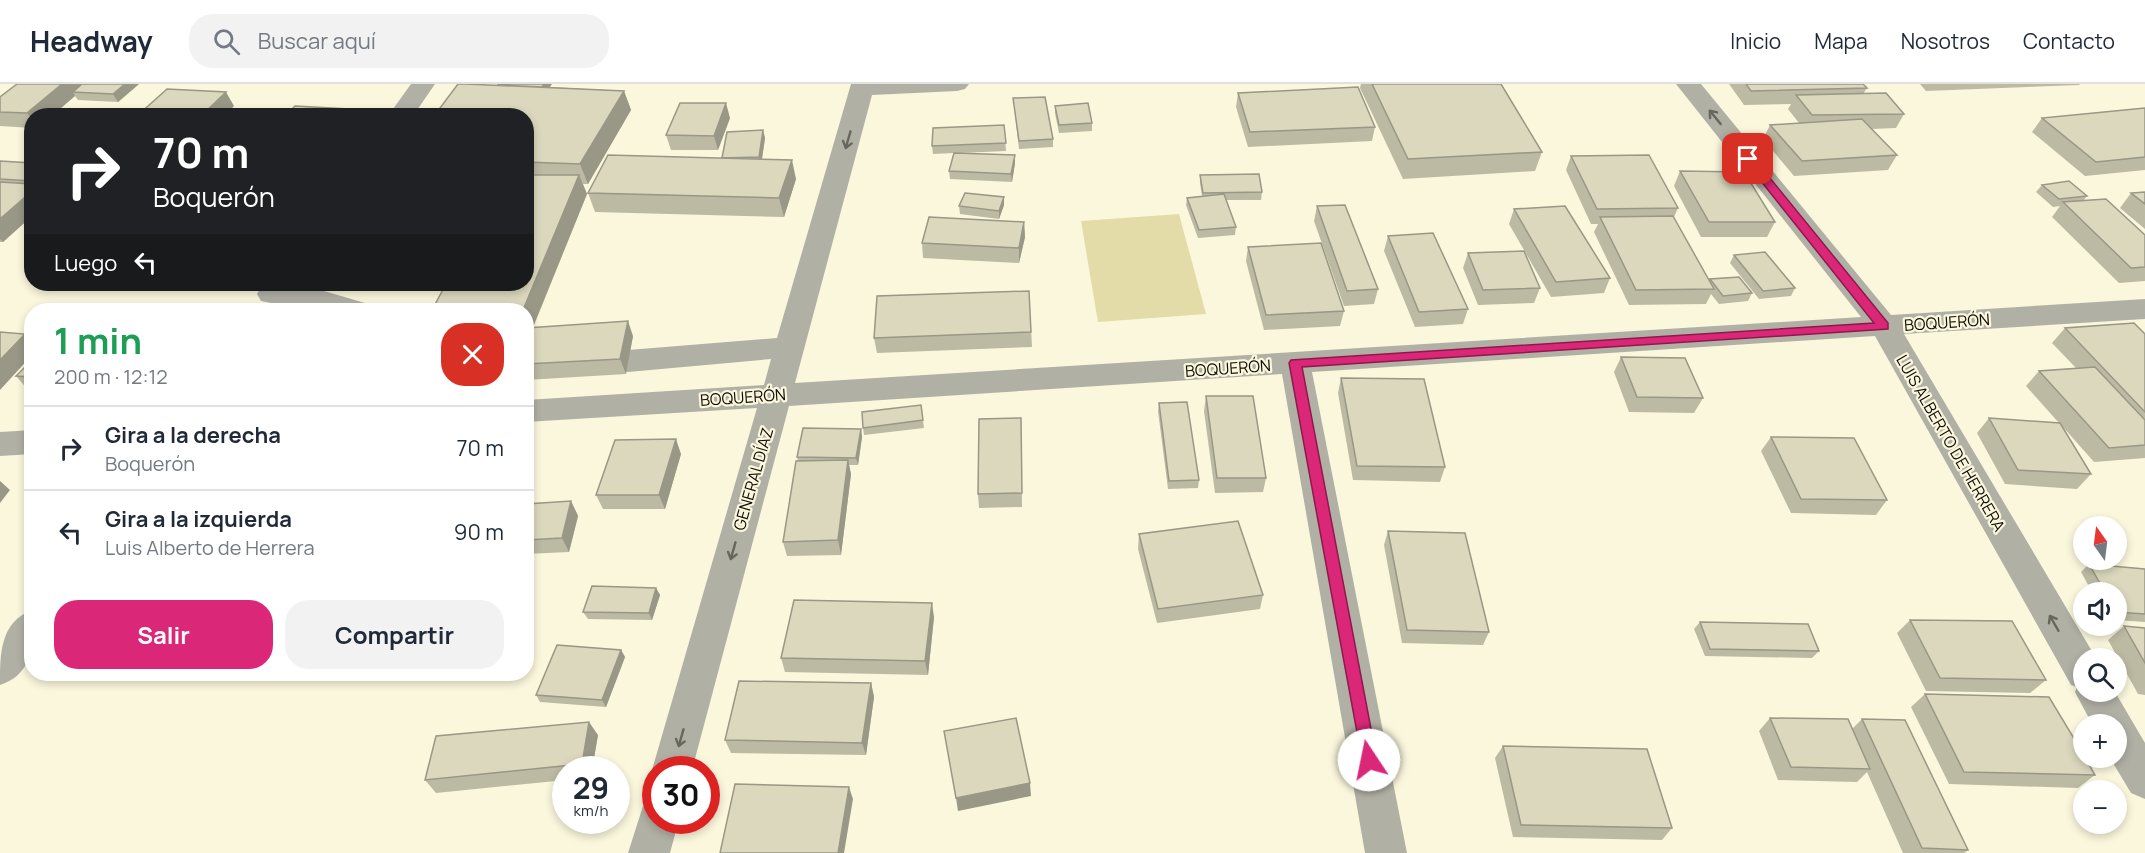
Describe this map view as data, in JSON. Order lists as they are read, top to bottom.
{
  "streets": {
    "street": ["BOQUERÓN", "LUIS ALBERTO DE HERRERA", "GENERAL DÍAZ"]
  },
  "crossings": [
    ["BOQUERÓN", "LUIS ALBERTO DE HERRERA"],
    ["BOQUERÓN", "GENERAL DÍAZ"]
  ],
  "one_way": ["LUIS ALBERTO DE HERRERA", "GENERAL DÍAZ"],
  "north": "top",
  "page": {
    "header": "Headway",
    "search": "Buscar aquí",
    "nav": [
      "Inicio",
      "Mapa",
      "Nosotros",
      "Contacto"
    ],
    "turn": ["70 m", "Boquerón"],
    "then": "Luego",
    "heading": ["1 min", "200 m · 12:12"],
    "list": [
      {
        "name": "Gira a la derecha",
        "note": "Boquerón",
        "value": "70 m"
      },
      {
        "name": "Gira a la izquierda",
        "note": "Luis Alberto de Herrera",
        "value": "90 m"
      }
    ],
    "map_buttons": ["+", "−"],
    "buttons": ["Salir", "Compartir"],
    "speed": "29 km/h",
    "limit": "30"
  }
}
